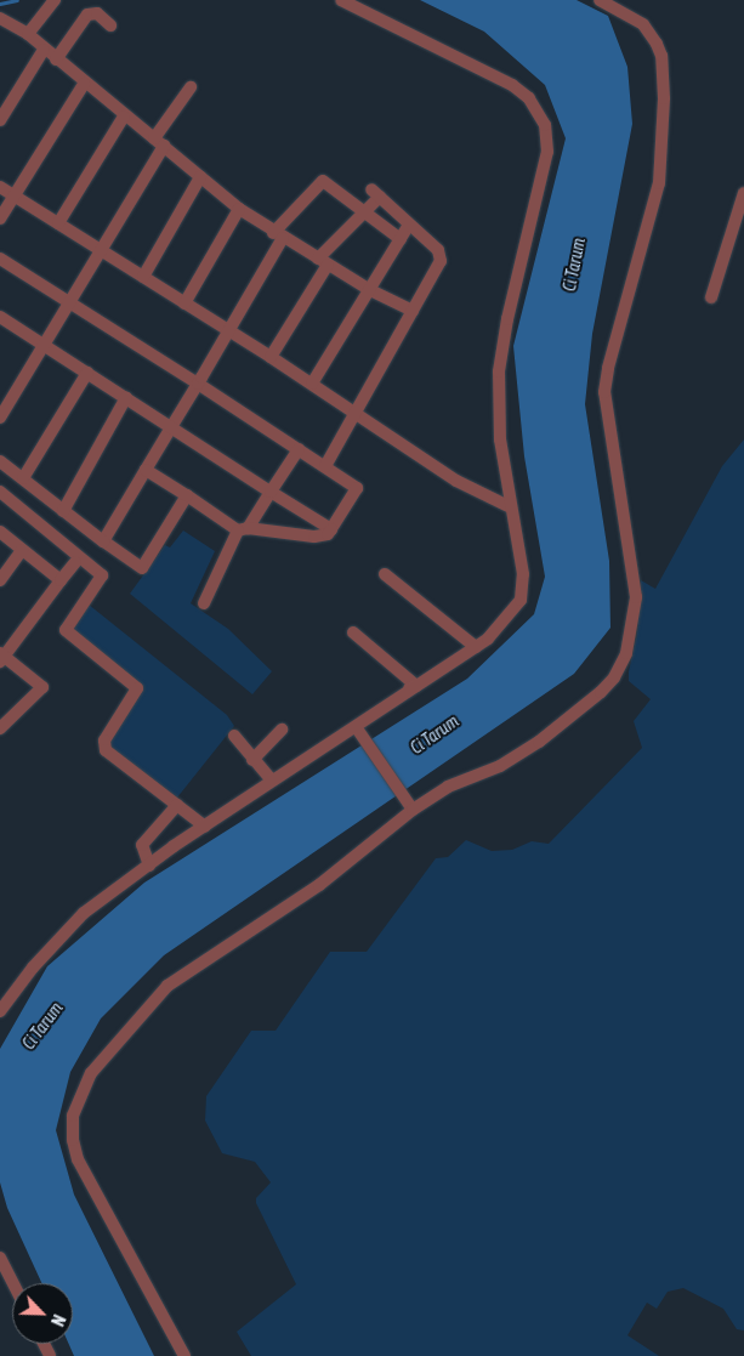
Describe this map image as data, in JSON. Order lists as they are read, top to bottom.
{
  "water": ["Ci Tarum"],
  "north": "bottom right"
}
